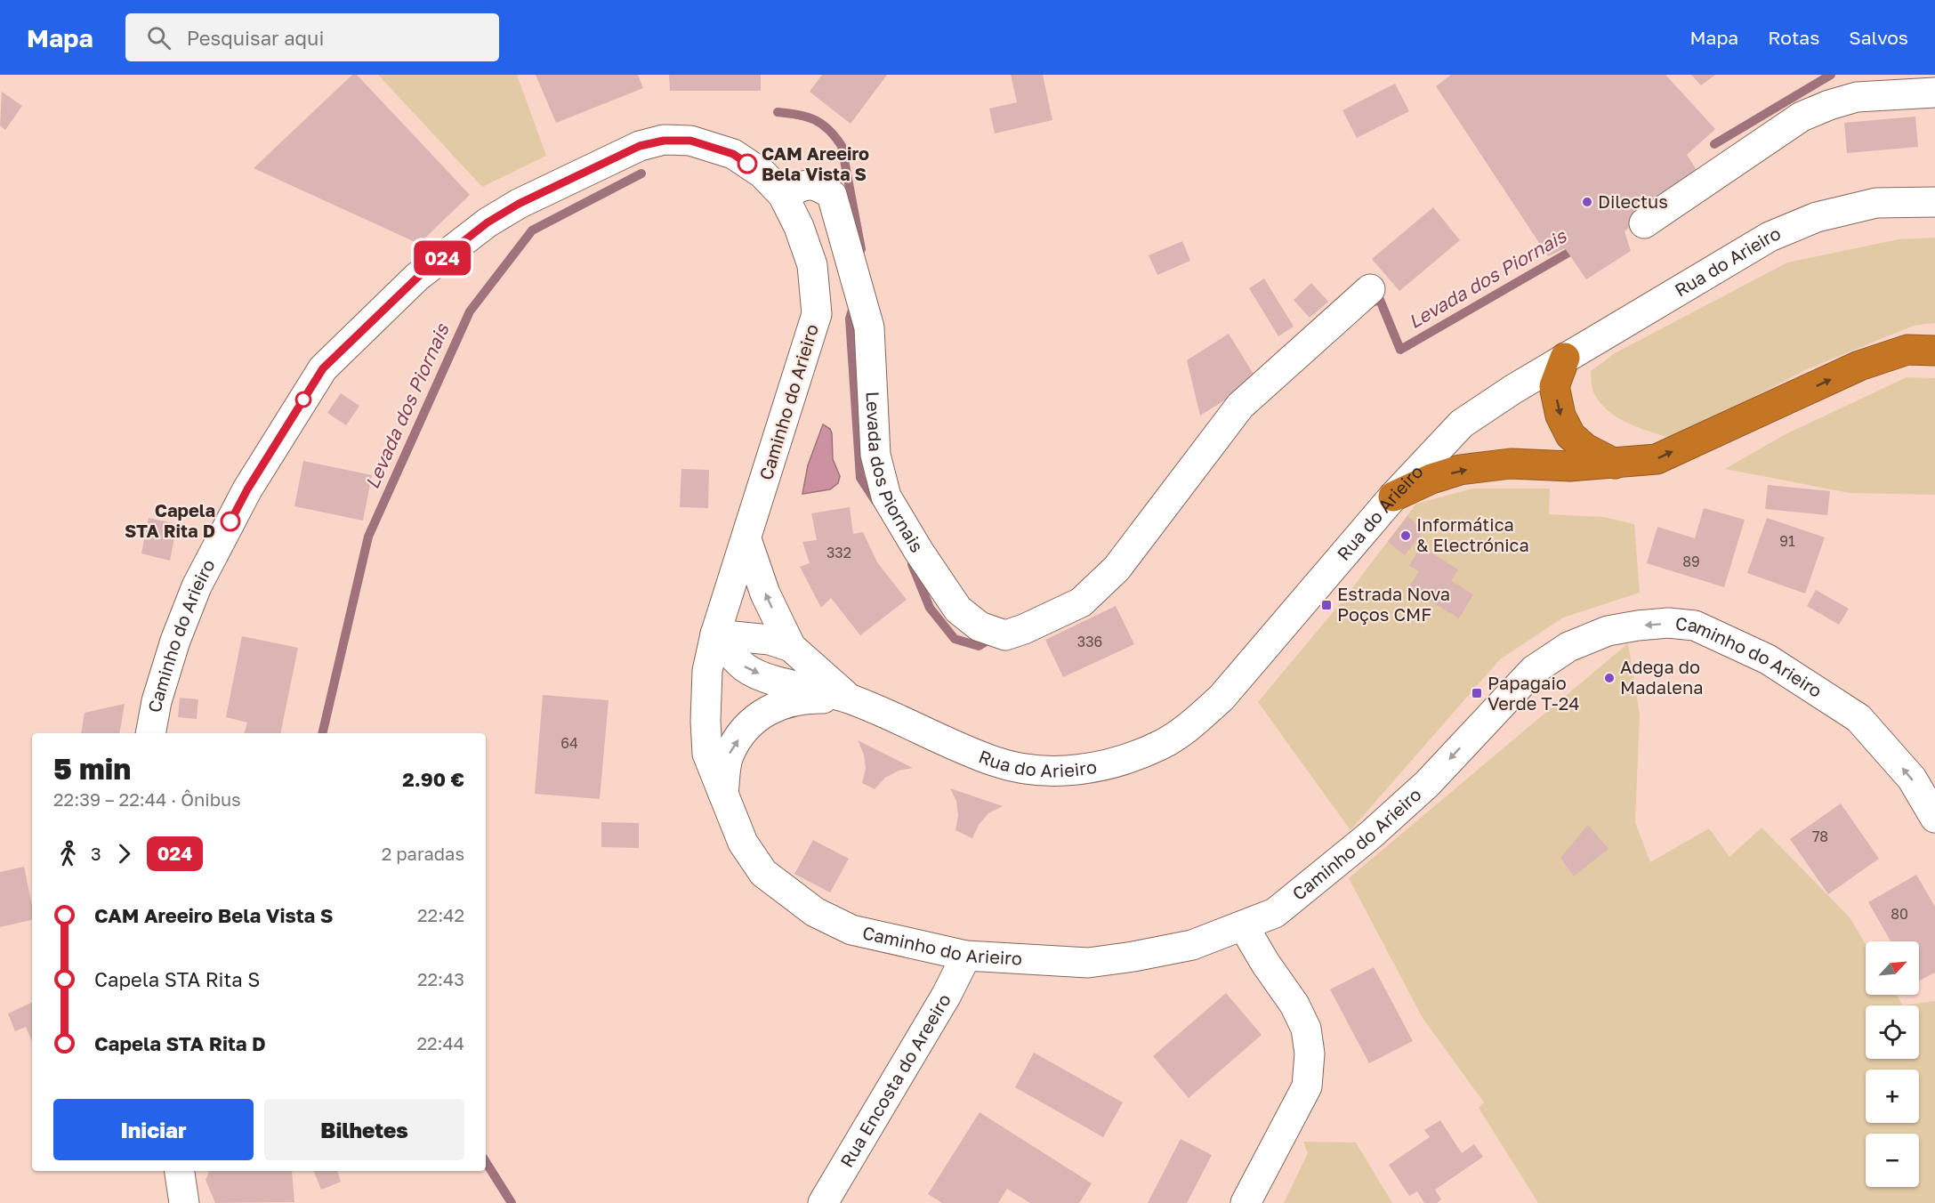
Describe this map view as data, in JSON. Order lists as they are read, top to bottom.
{
  "streets": {
    "street": [
      "Rua do Arieiro",
      "Caminho do Arieiro",
      "Levada dos Piornais",
      "Rua Encosta do Areeiro"
    ]
  },
  "crossings": [
    ["Rua do Arieiro", "Caminho do Arieiro"],
    ["Caminho do Arieiro", "Levada dos Piornais"],
    ["Caminho do Arieiro", "Rua Encosta do Areeiro"]
  ],
  "water": ["Levada dos Piornais"],
  "places": {
    "other": [
      "CAM Areeiro Bela Vista S",
      "Dilectus",
      "Capela STA Rita D",
      "Informática & Electrónica",
      "Adega do Madalena"
    ],
    "transit": ["Estrada Nova Poços CMF", "Papagaio Verde T-24"]
  },
  "lines": ["bus line 024"],
  "house_numbers": [
    "91",
    "332",
    "89",
    "336",
    "64",
    "78",
    "80"
  ],
  "north": "top right",
  "page": {
    "header": "Mapa",
    "search": "Pesquisar aqui",
    "nav": ["Mapa", "Rotas", "Salvos"],
    "on_map": "024",
    "heading": ["5 min", "22:39 – 22:44 · Ônibus", "2.90 €"],
    "legs": ["3", "024", "2 paradas"],
    "list": [
      {
        "name": "CAM Areeiro Bela Vista S",
        "value": "22:42"
      },
      {
        "name": "Capela STA Rita S",
        "value": "22:43"
      },
      {
        "name": "Capela STA Rita D",
        "value": "22:44"
      }
    ],
    "map_buttons": ["+", "−"],
    "buttons": ["Iniciar", "Bilhetes"]
  }
}
